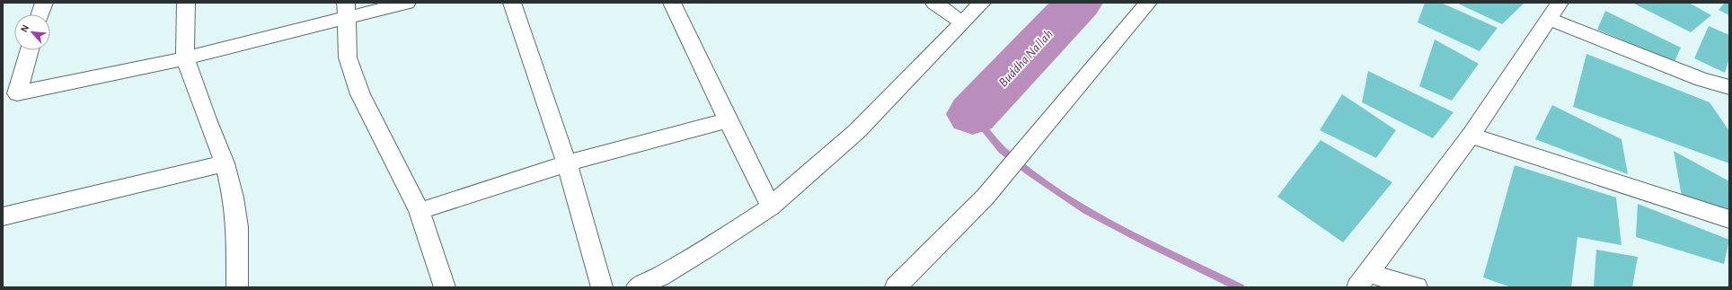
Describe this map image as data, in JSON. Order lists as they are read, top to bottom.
{
  "water": ["Buddha Nallah"],
  "north": "top left"
}
